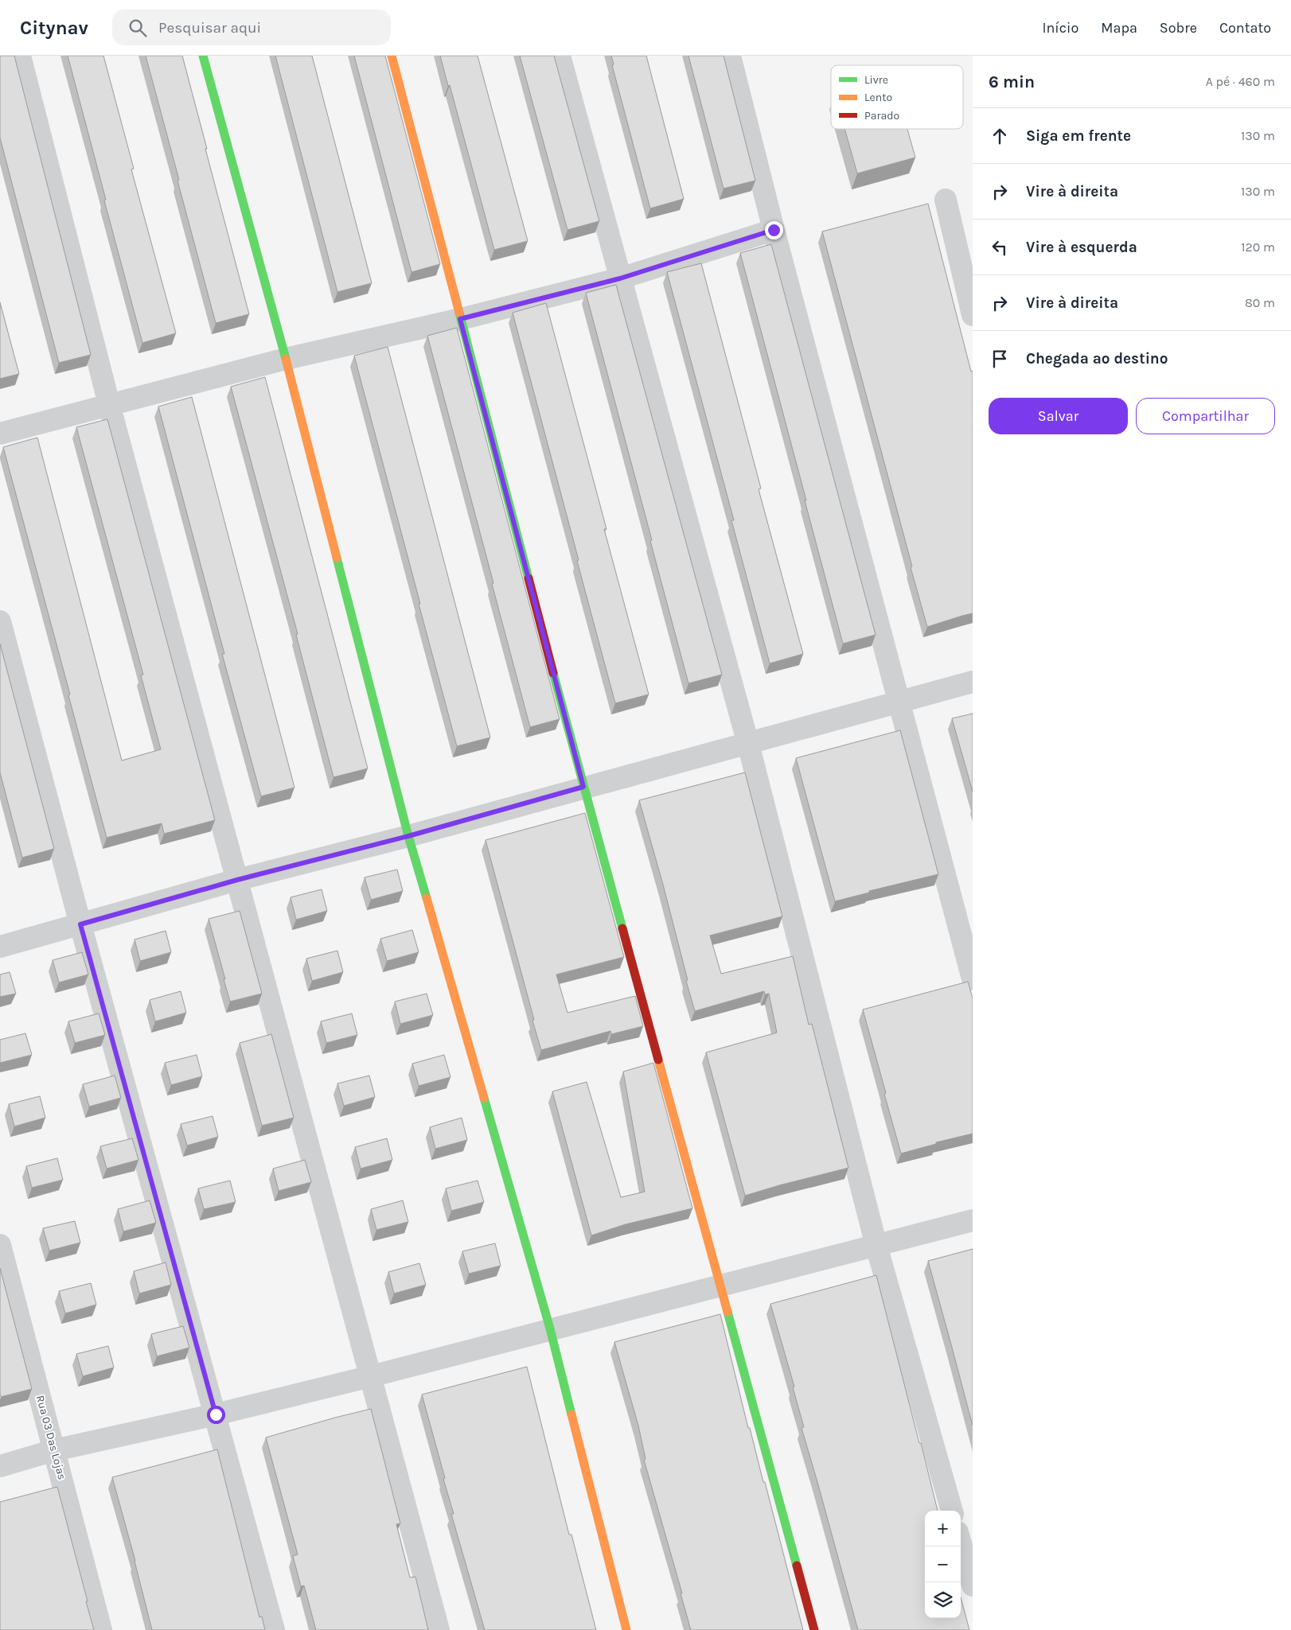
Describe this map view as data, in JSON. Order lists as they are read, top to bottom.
{
  "streets": {
    "street": ["Rua 03 Das Lojas"]
  },
  "legend": ["Livre", "Lento", "Parado"],
  "page": {
    "header": "Citynav",
    "search": "Pesquisar aqui",
    "nav": [
      "Início",
      "Mapa",
      "Sobre",
      "Contato"
    ],
    "heading": ["6 min", "A pé · 460 m"],
    "list": [
      ["Siga em frente", "130 m"],
      ["Vire à direita", "130 m"],
      ["Vire à esquerda", "120 m"],
      ["Vire à direita", "80 m"],
      "Chegada ao destino"
    ],
    "buttons": ["Salvar", "Compartilhar"],
    "map_buttons": ["+", "−"]
  }
}
